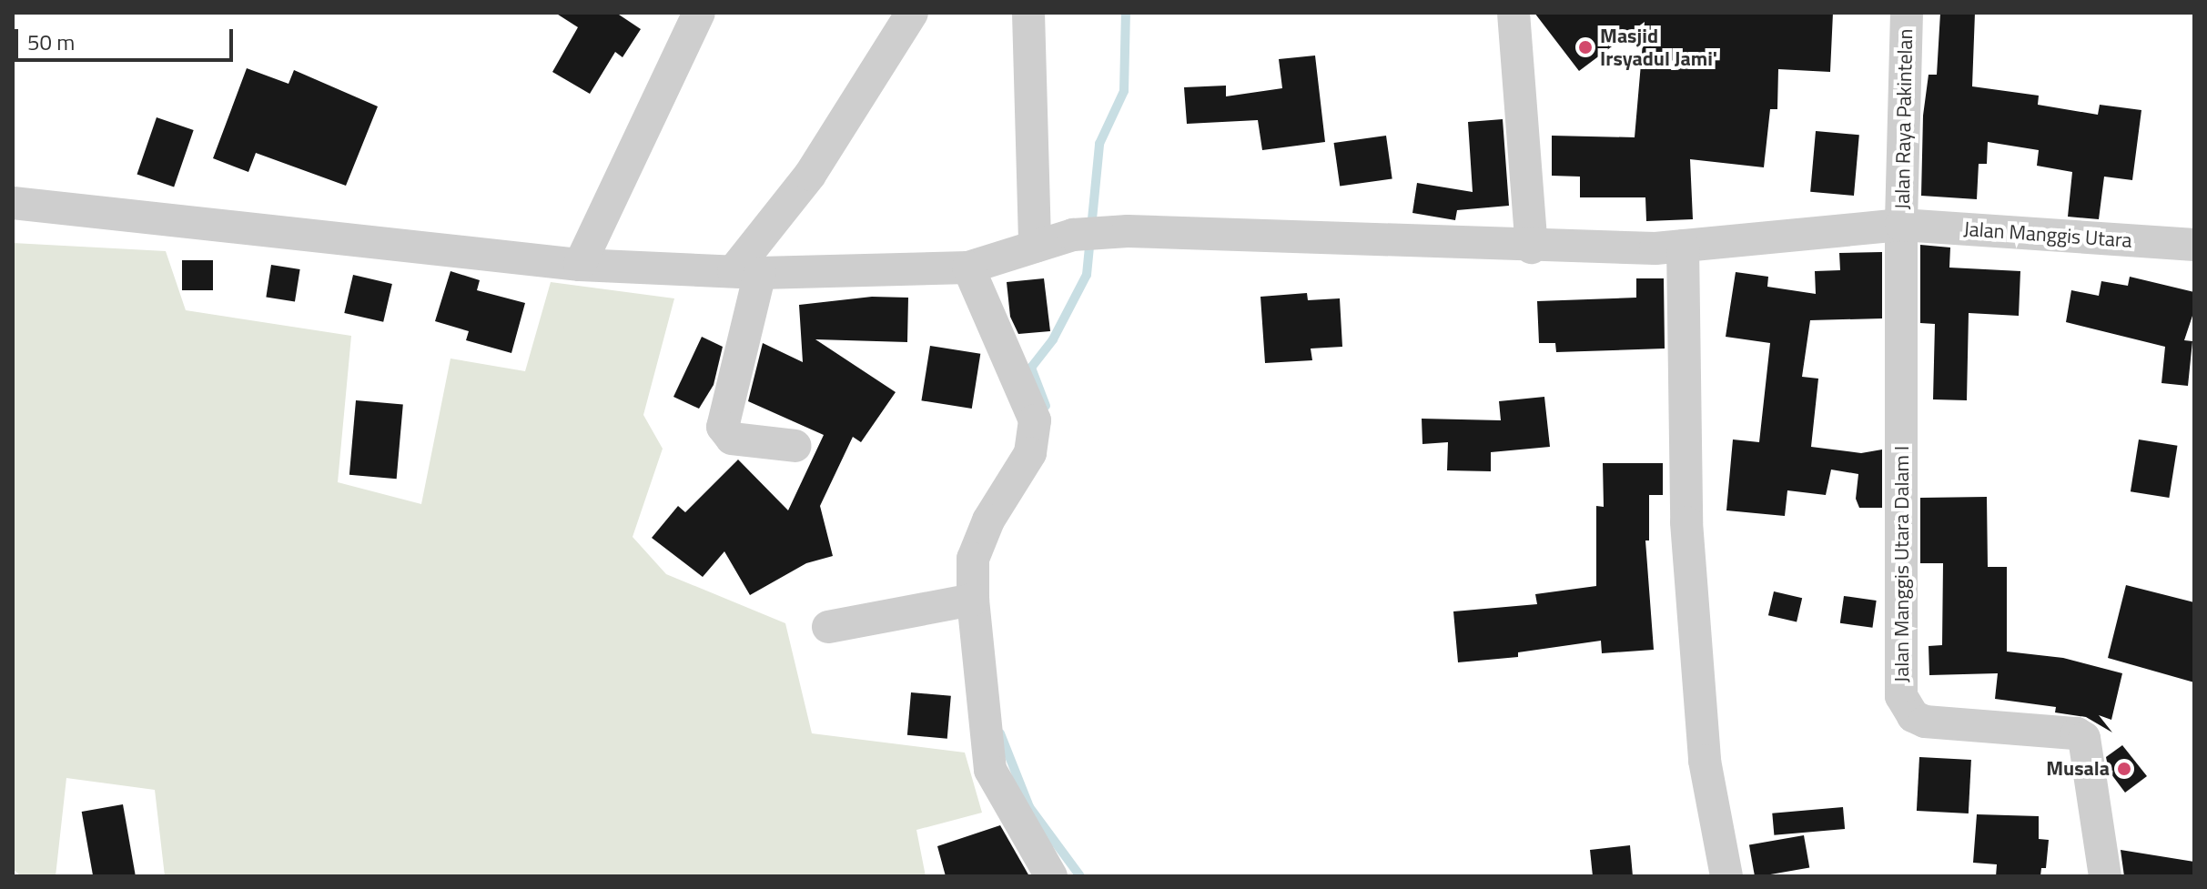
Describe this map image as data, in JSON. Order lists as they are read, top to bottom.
{
  "streets": {
    "street": ["Jalan Raya Pakintelan", "Jalan Manggis Utara", "Jalan Manggis Utara Dalam I"]
  },
  "crossings": [
    ["Jalan Raya Pakintelan", "Jalan Manggis Utara"],
    ["Jalan Raya Pakintelan", "Jalan Manggis Utara Dalam I"],
    ["Jalan Manggis Utara", "Jalan Manggis Utara Dalam I"]
  ],
  "places": ["Masjid Irsyadul Jami'", "Musala"],
  "scale_bar": "50 m"
}
